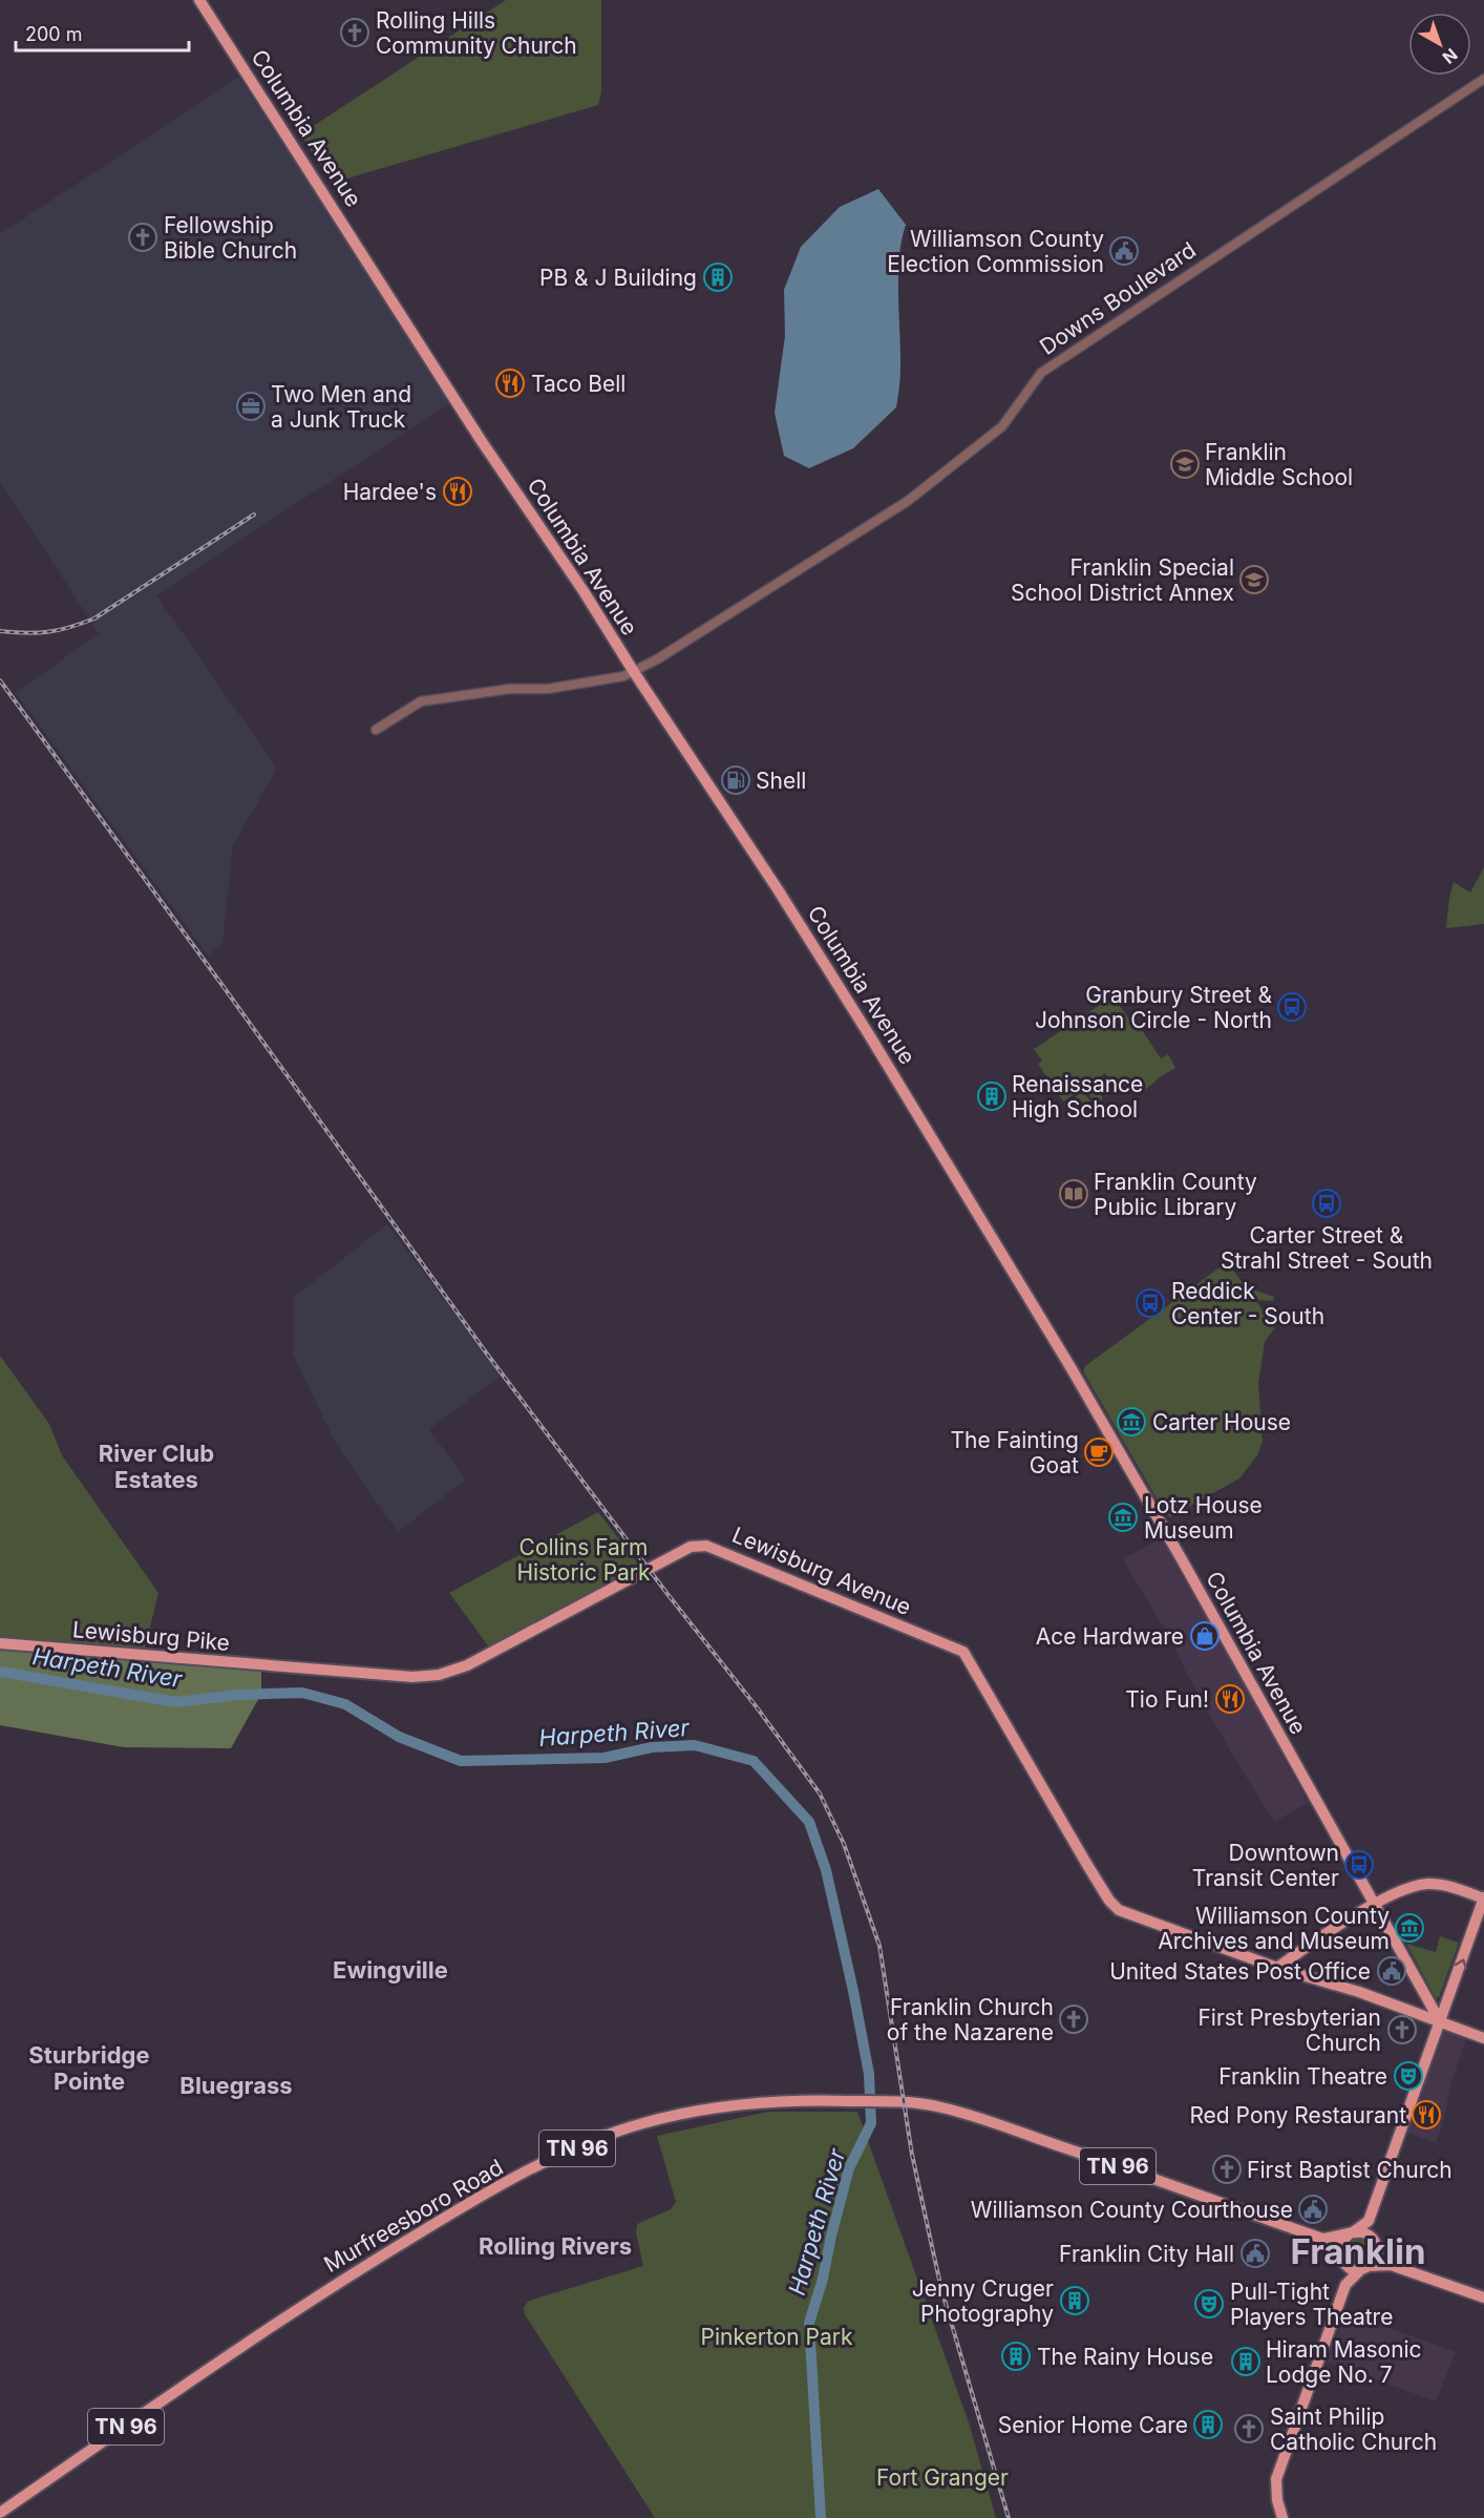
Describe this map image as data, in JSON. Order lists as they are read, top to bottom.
{
  "streets": {
    "main road": [
      "Columbia Avenue",
      "Lewisburg Avenue",
      "Lewisburg Pike",
      "TN 96",
      "Murfreesboro Road"
    ],
    "street": ["Downs Boulevard"]
  },
  "crossings": [
    ["Columbia Avenue", "Downs Boulevard"],
    ["Columbia Avenue", "Lewisburg Avenue"],
    ["Lewisburg Avenue", "Lewisburg Pike"],
    ["TN 96", "Murfreesboro Road"]
  ],
  "districts": [
    "River Club Estates",
    "Ewingville",
    "Sturbridge Pointe",
    "Bluegrass",
    "Rolling Rivers",
    "Franklin"
  ],
  "water": ["Harpeth River"],
  "parks": ["Collins Farm Historic Park", "Pinkerton Park", "Fort Granger"],
  "places": {
    "church": [
      "Rolling Hills Community Church",
      "Fellowship Bible Church",
      "Franklin Church of the Nazarene",
      "First Presbyterian Church",
      "First Baptist Church",
      "Saint Philip Catholic Church"
    ],
    "public building": [
      "Williamson County Election Commission",
      "United States Post Office",
      "Williamson County Courthouse",
      "Franklin City Hall"
    ],
    "building": [
      "PB & J Building",
      "Renaissance High School",
      "Jenny Cruger Photography",
      "The Rainy House",
      "Hiram Masonic Lodge No. 7",
      "Senior Home Care"
    ],
    "restaurant": [
      "Taco Bell",
      "Hardee's",
      "Tio Fun!",
      "Red Pony Restaurant"
    ],
    "office": ["Two Men and a Junk Truck"],
    "school or university": ["Franklin Middle School", "Franklin Special School District Annex"],
    "fuel station": ["Shell"],
    "bus stop": [
      "Granbury Street & Johnson Circle - North",
      "Carter Street & Strahl Street - South",
      "Reddick Center - South",
      "Downtown Transit Center"
    ],
    "library": ["Franklin County Public Library"],
    "museum": ["Carter House", "Lotz House Museum", "Williamson County Archives and Museum"],
    "cafe": ["The Fainting Goat"],
    "shop": ["Ace Hardware"],
    "theatre": ["Franklin Theatre", "Pull-Tight Players Theatre"]
  },
  "scale_bar": "200 m",
  "north": "bottom right"
}
